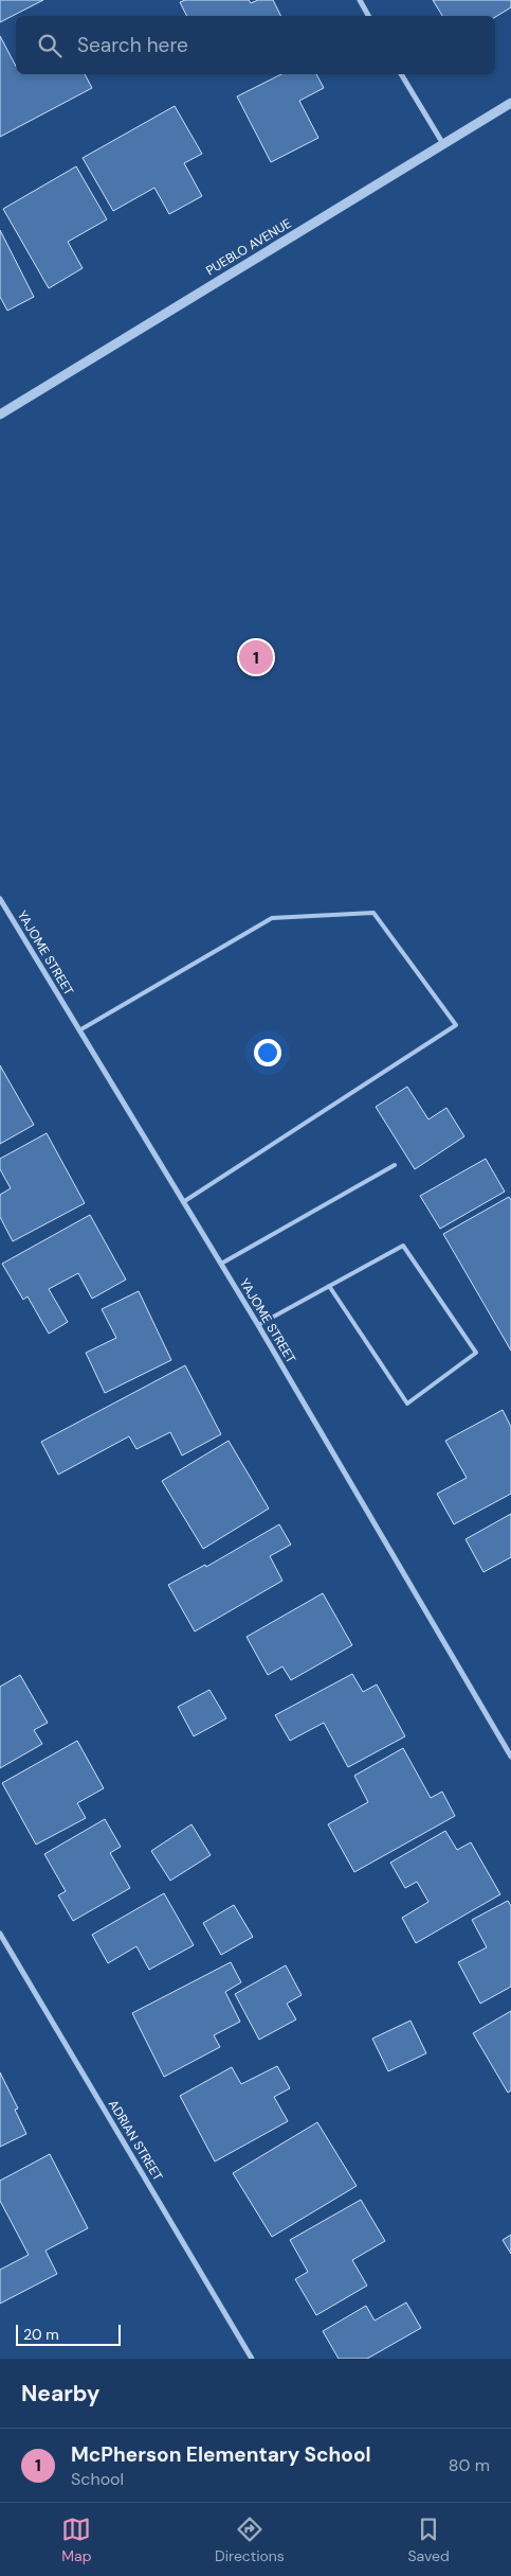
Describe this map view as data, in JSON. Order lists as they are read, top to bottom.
{
  "streets": {
    "street": ["PUEBLO AVENUE", "YAJOME STREET", "ADRIAN STREET"]
  },
  "scale_bar": "20 m",
  "page": {
    "search": "Search here",
    "pins": "1",
    "scale": "20 m",
    "heading": "Nearby",
    "list": [
      {
        "mark": "1",
        "name": "McPherson Elementary School",
        "note": "School",
        "value": "80 m"
      }
    ],
    "nav": ["Map", "Directions", "Saved"]
  }
}
